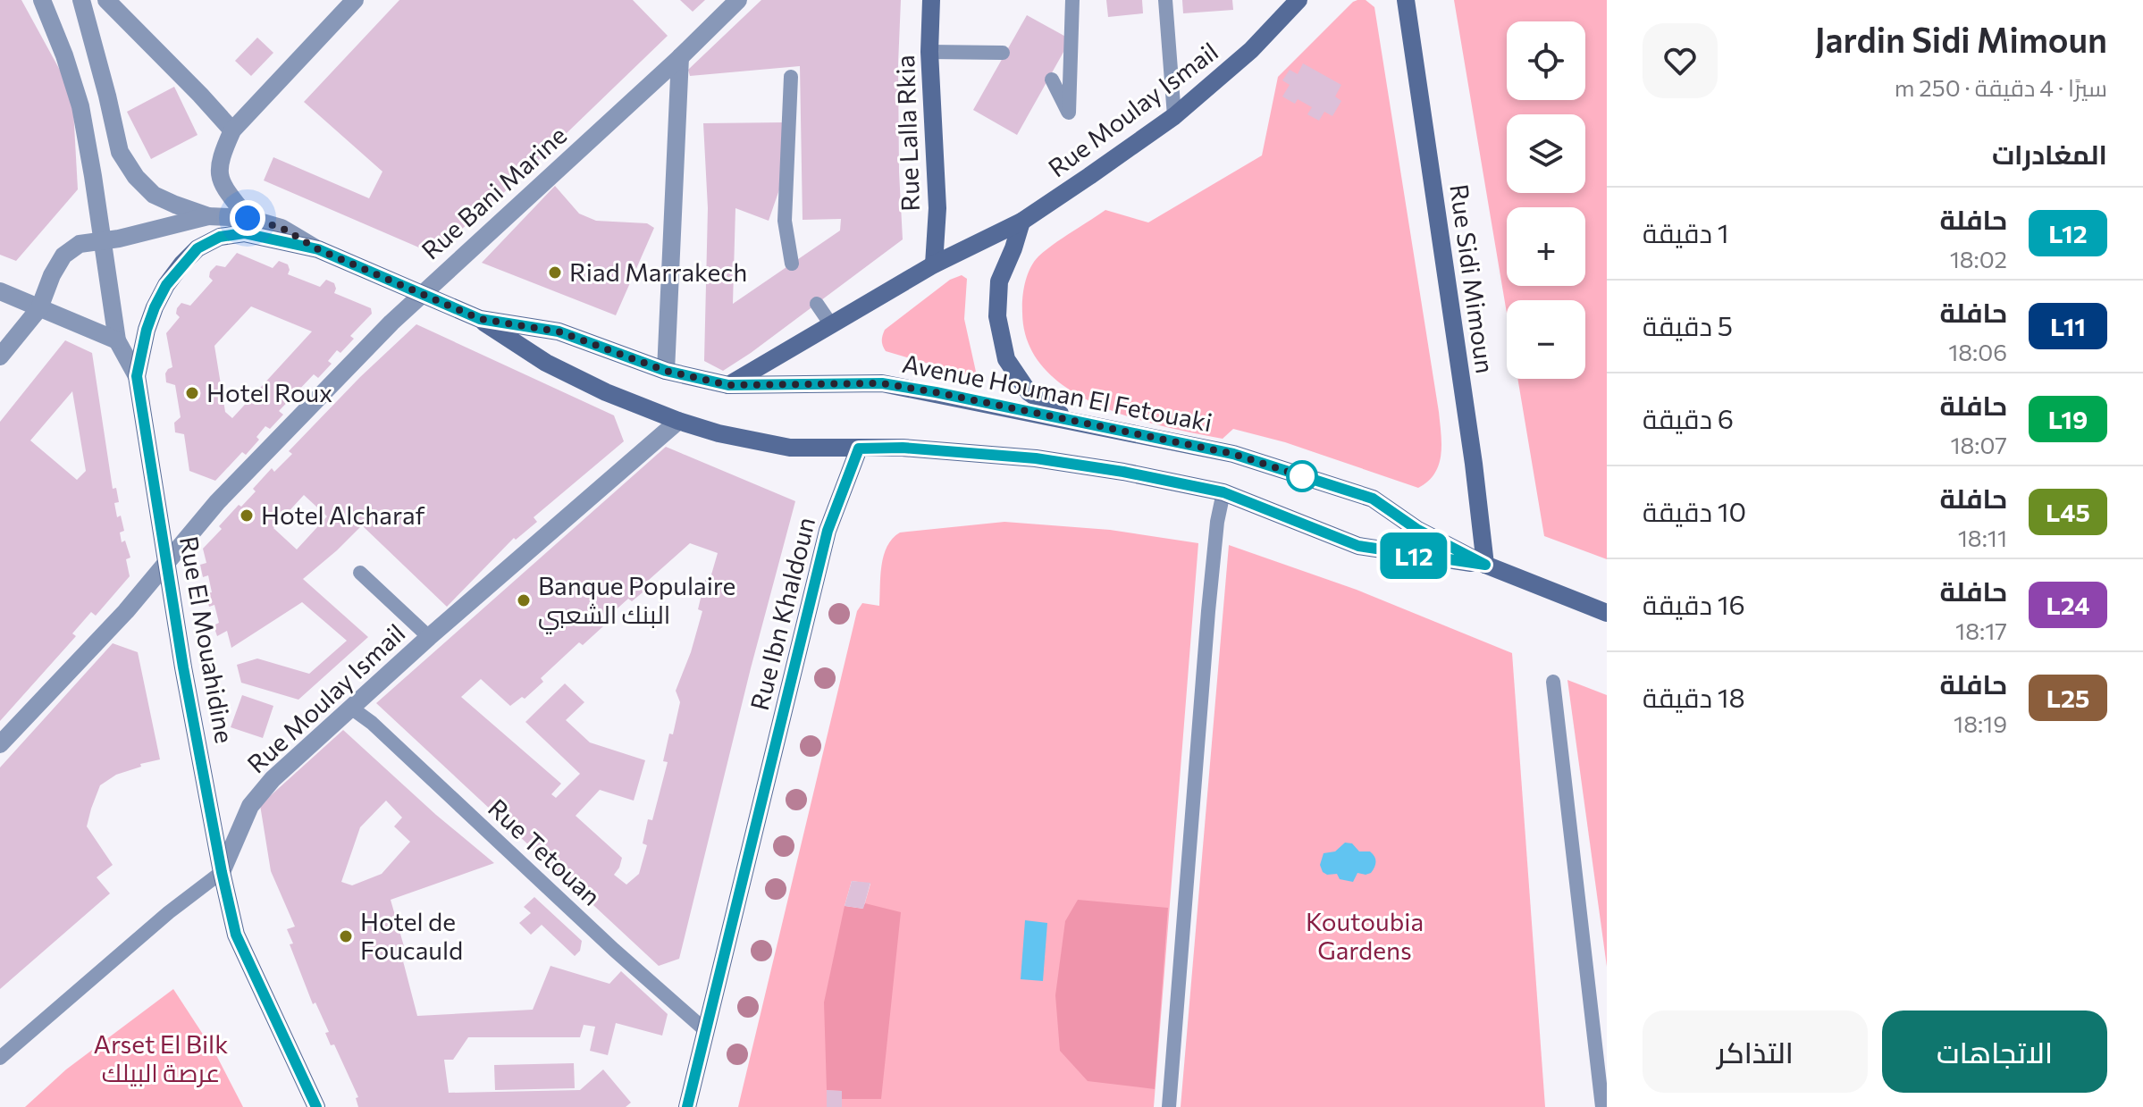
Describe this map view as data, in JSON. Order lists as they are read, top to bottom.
{
  "streets": {
    "main road": [
      "Rue Moulay Ismail",
      "Rue Lalla Rkia",
      "Rue Sidi Mimoun",
      "Avenue Houman El Fetouaki",
      "Rue Ibn Khaldoun",
      "Rue El Mouahidine"
    ],
    "street": ["Rue Bani Marine"],
    "lane": ["Rue Tetouan"]
  },
  "crossings": [
    ["Rue Moulay Ismail", "Rue Lalla Rkia"],
    ["Rue Moulay Ismail", "Avenue Houman El Fetouaki"],
    ["Rue Moulay Ismail", "Rue El Mouahidine"],
    ["Rue Moulay Ismail", "Rue Tetouan"],
    ["Rue Bani Marine", "Avenue Houman El Fetouaki"],
    ["Rue Bani Marine", "Rue El Mouahidine"],
    ["Rue Sidi Mimoun", "Avenue Houman El Fetouaki"],
    ["Avenue Houman El Fetouaki", "Rue Ibn Khaldoun"],
    ["Avenue Houman El Fetouaki", "Rue El Mouahidine"],
    ["Rue Ibn Khaldoun", "Rue Tetouan"]
  ],
  "parks": ["Koutoubia Gardens", "Arset El Bilk عرصة البيلك"],
  "places": [
    "Riad Marrakech",
    "Hotel Roux",
    "Hotel Alcharaf",
    "Banque Populaire البنك الشعبي",
    "Hotel de Foucauld"
  ],
  "lines": ["bus line L12"],
  "page": {
    "heading": [
      ["Jardin Sidi Mimoun", "سيرًا · 4 دقيقة · 250 m"],
      "المغادرات"
    ],
    "on_map": "L12",
    "map_buttons": ["+", "−"],
    "list": [
      {
        "mark": "L12",
        "name": "حافلة",
        "note": "18:02",
        "value": "1 دقيقة"
      },
      {
        "mark": "L11",
        "name": "حافلة",
        "note": "18:06",
        "value": "5 دقيقة"
      },
      {
        "mark": "L19",
        "name": "حافلة",
        "note": "18:07",
        "value": "6 دقيقة"
      },
      {
        "mark": "L45",
        "name": "حافلة",
        "note": "18:11",
        "value": "10 دقيقة"
      },
      {
        "mark": "L24",
        "name": "حافلة",
        "note": "18:17",
        "value": "16 دقيقة"
      },
      {
        "mark": "L25",
        "name": "حافلة",
        "note": "18:19",
        "value": "18 دقيقة"
      }
    ],
    "buttons": ["الاتجاهات", "التذاكر"]
  }
}
